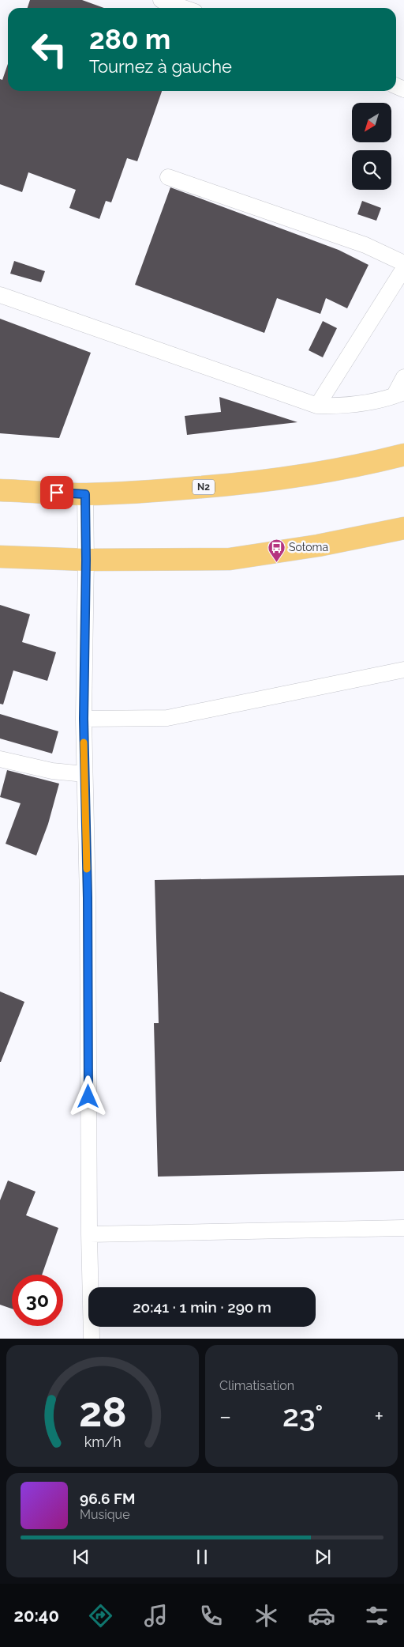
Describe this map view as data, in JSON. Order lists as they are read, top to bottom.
{
  "streets": {
    "highway": ["N2"]
  },
  "places": {
    "bus stop": ["Sotoma"]
  },
  "north": "bottom left",
  "page": {
    "turn": ["280 m", "Tournez à gauche"],
    "limit": "30",
    "trip": "20:41 · 1 min · 290 m",
    "tile": "Climatisation",
    "heat": ["−", "23°", "+"],
    "song": ["96.6 FM", "Musique"],
    "tabs": "20:40",
    "gauge": ["28", "km/h"]
  }
}
